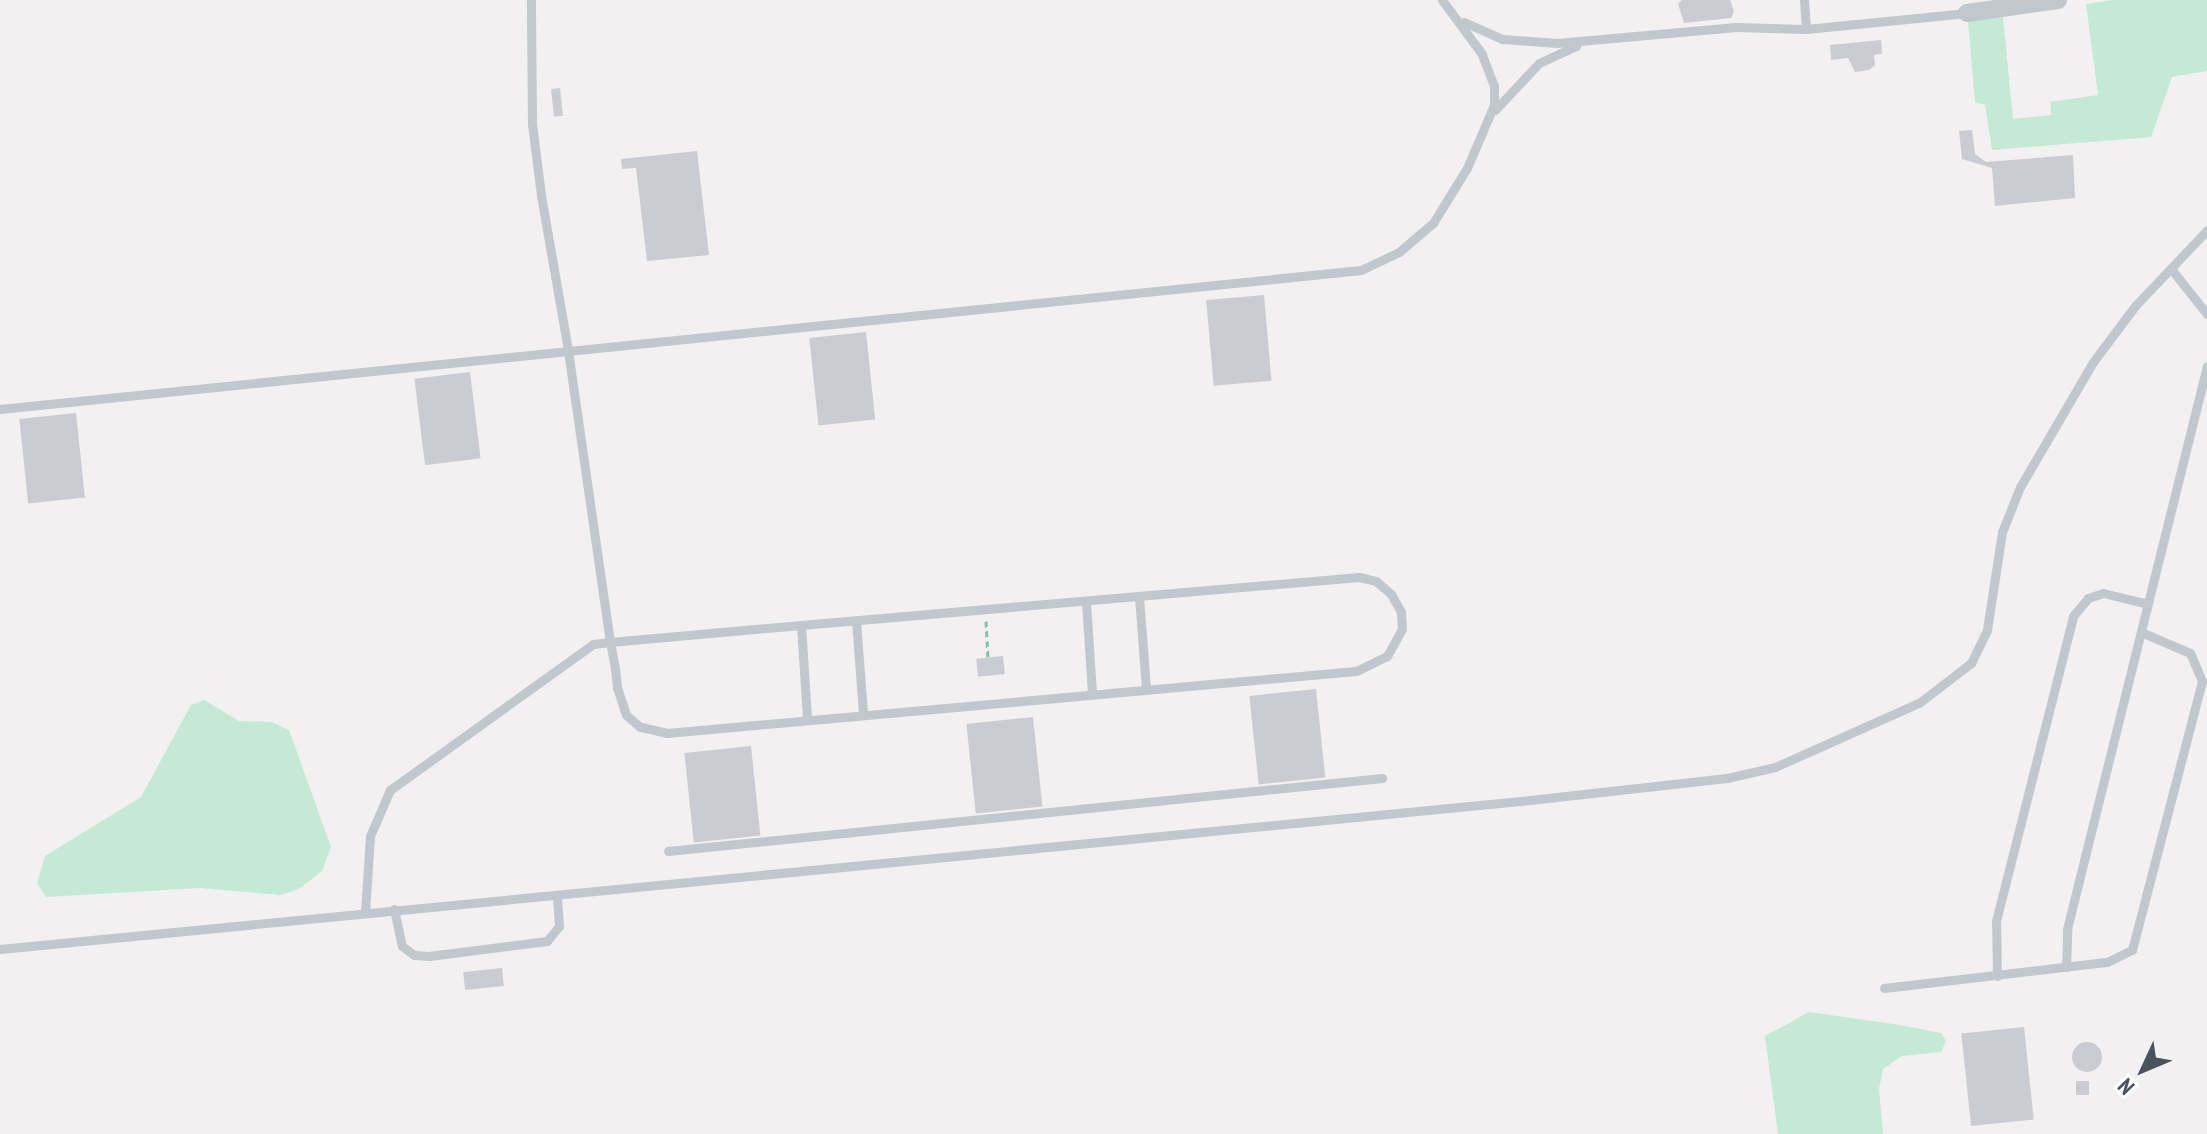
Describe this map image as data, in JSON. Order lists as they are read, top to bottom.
{
  "north": "bottom left"
}
